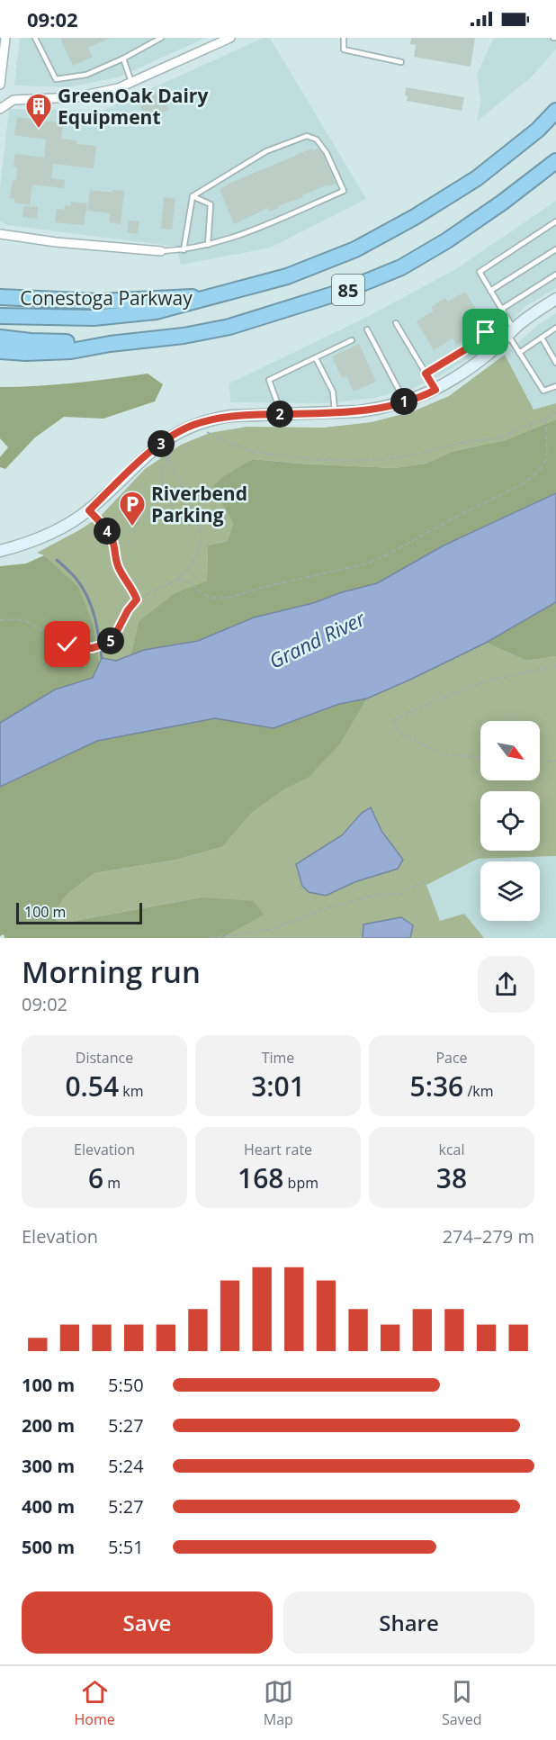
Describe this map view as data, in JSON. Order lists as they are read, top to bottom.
{
  "streets": {
    "highway": ["85", "Conestoga Parkway"]
  },
  "water": ["Grand River"],
  "places": {
    "building": ["GreenOak Dairy Equipment"],
    "parking": ["Riverbend Parking"]
  },
  "scale_bar": "100 m",
  "north": "bottom right",
  "page": {
    "status": "09:02",
    "pins": [
      "1",
      "2",
      "3",
      "4",
      "5"
    ],
    "scale": "100 m",
    "heading": ["Morning run", "09:02"],
    "stats": [
      ["Distance", "0.54 km"],
      ["Time", "3:01"],
      ["Pace", "5:36 /km"],
      ["Elevation", "6 m"],
      ["Heart rate", "168 bpm"],
      ["kcal", "38"]
    ],
    "chart": ["Elevation", "274–279 m"],
    "list": [
      {
        "name": "100 m",
        "note": "5:50"
      },
      {
        "name": "200 m",
        "note": "5:27"
      },
      {
        "name": "300 m",
        "note": "5:24"
      },
      {
        "name": "400 m",
        "note": "5:27"
      },
      {
        "name": "500 m",
        "note": "5:51"
      }
    ],
    "buttons": ["Save", "Share"],
    "tabs": ["Home", "Map", "Saved"]
  }
}
